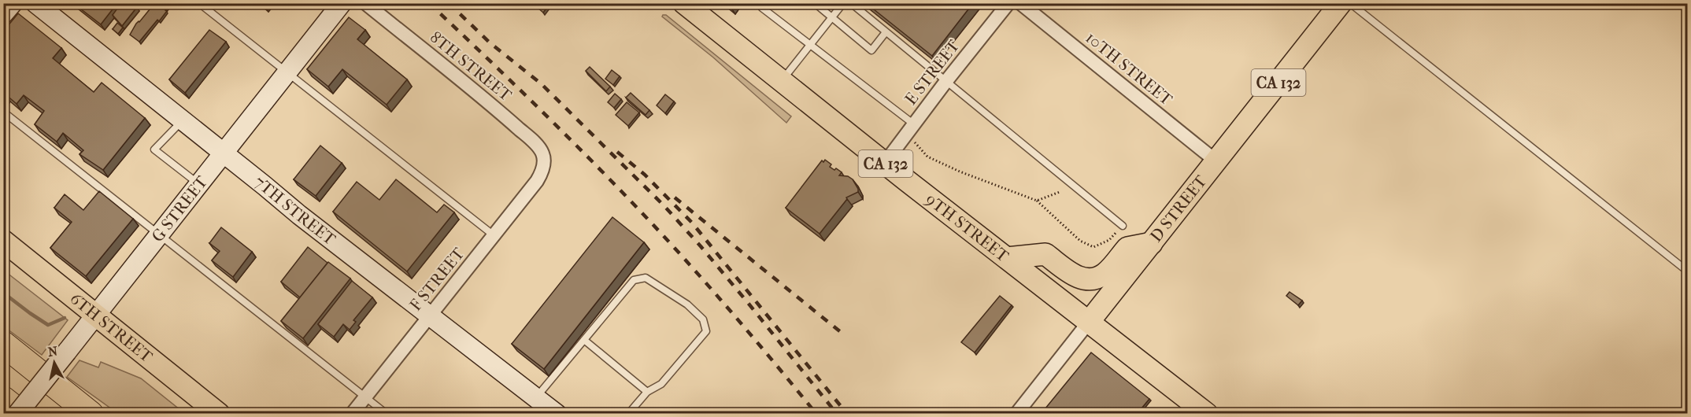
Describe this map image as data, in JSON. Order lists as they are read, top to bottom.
{
  "streets": {
    "main road": [
      "CA 132",
      "D STREET",
      "9TH STREET",
      "6TH STREET"
    ],
    "street": [
      "8TH STREET",
      "10TH STREET",
      "E STREET",
      "G STREET",
      "7TH STREET",
      "F STREET"
    ]
  },
  "crossings": [
    ["8TH STREET", "F STREET"],
    ["10TH STREET", "D STREET"],
    ["E STREET", "9TH STREET"],
    ["D STREET", "9TH STREET"],
    ["G STREET", "7TH STREET"],
    ["G STREET", "6TH STREET"],
    ["7TH STREET", "F STREET"]
  ],
  "north": "top"
}
